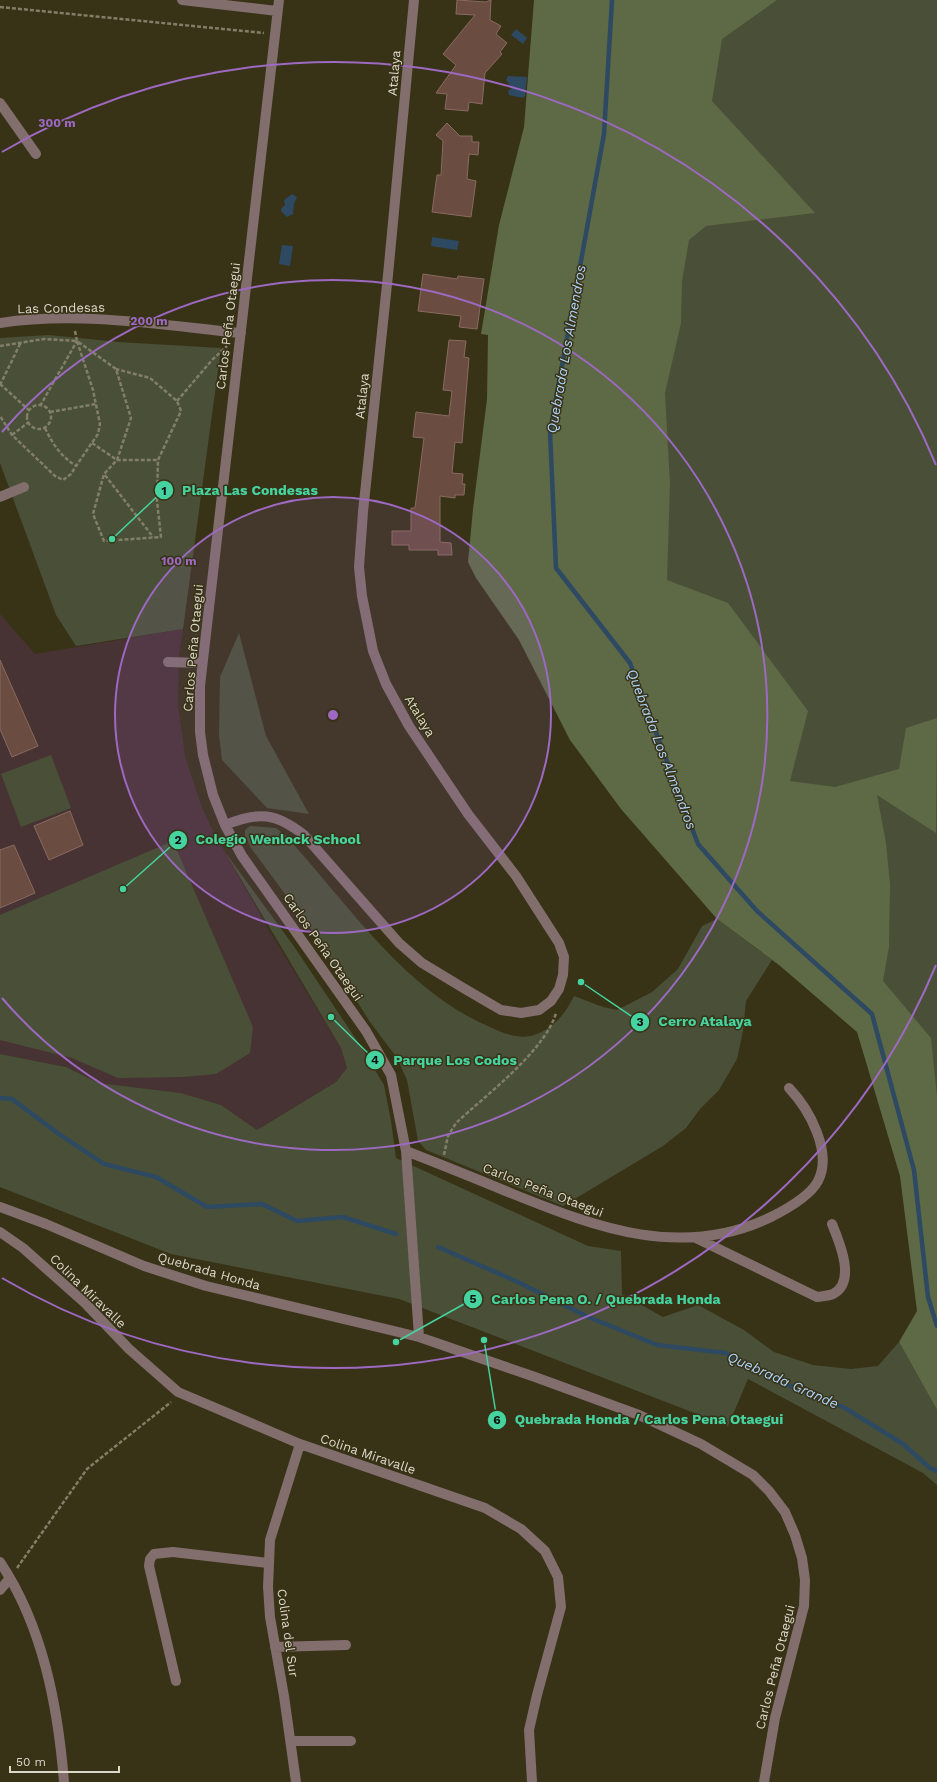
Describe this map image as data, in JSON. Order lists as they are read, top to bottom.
{
  "streets": {
    "street": [
      "Atalaya",
      "Las Condesas",
      "Carlos Peña Otaegui",
      "Quebrada Honda",
      "Colina Miravalle",
      "Colina del Sur"
    ]
  },
  "crossings": [
    ["Atalaya", "Carlos Peña Otaegui"],
    ["Las Condesas", "Carlos Peña Otaegui"],
    ["Carlos Peña Otaegui", "Quebrada Honda"],
    ["Colina Miravalle", "Colina del Sur"]
  ],
  "water": ["Quebrada Los Almendros", "Quebrada Grande"],
  "places": [
    "Plaza Las Condesas",
    "Colegio Wenlock School",
    "Cerro Atalaya",
    "Parque Los Codos",
    "Quebrada Honda / Carlos Pena Otaegui",
    "Carlos Pena O. / Quebrada Honda"
  ],
  "scale_bar": "50 m",
  "rings": ["300 m", "200 m", "100 m"]
}
